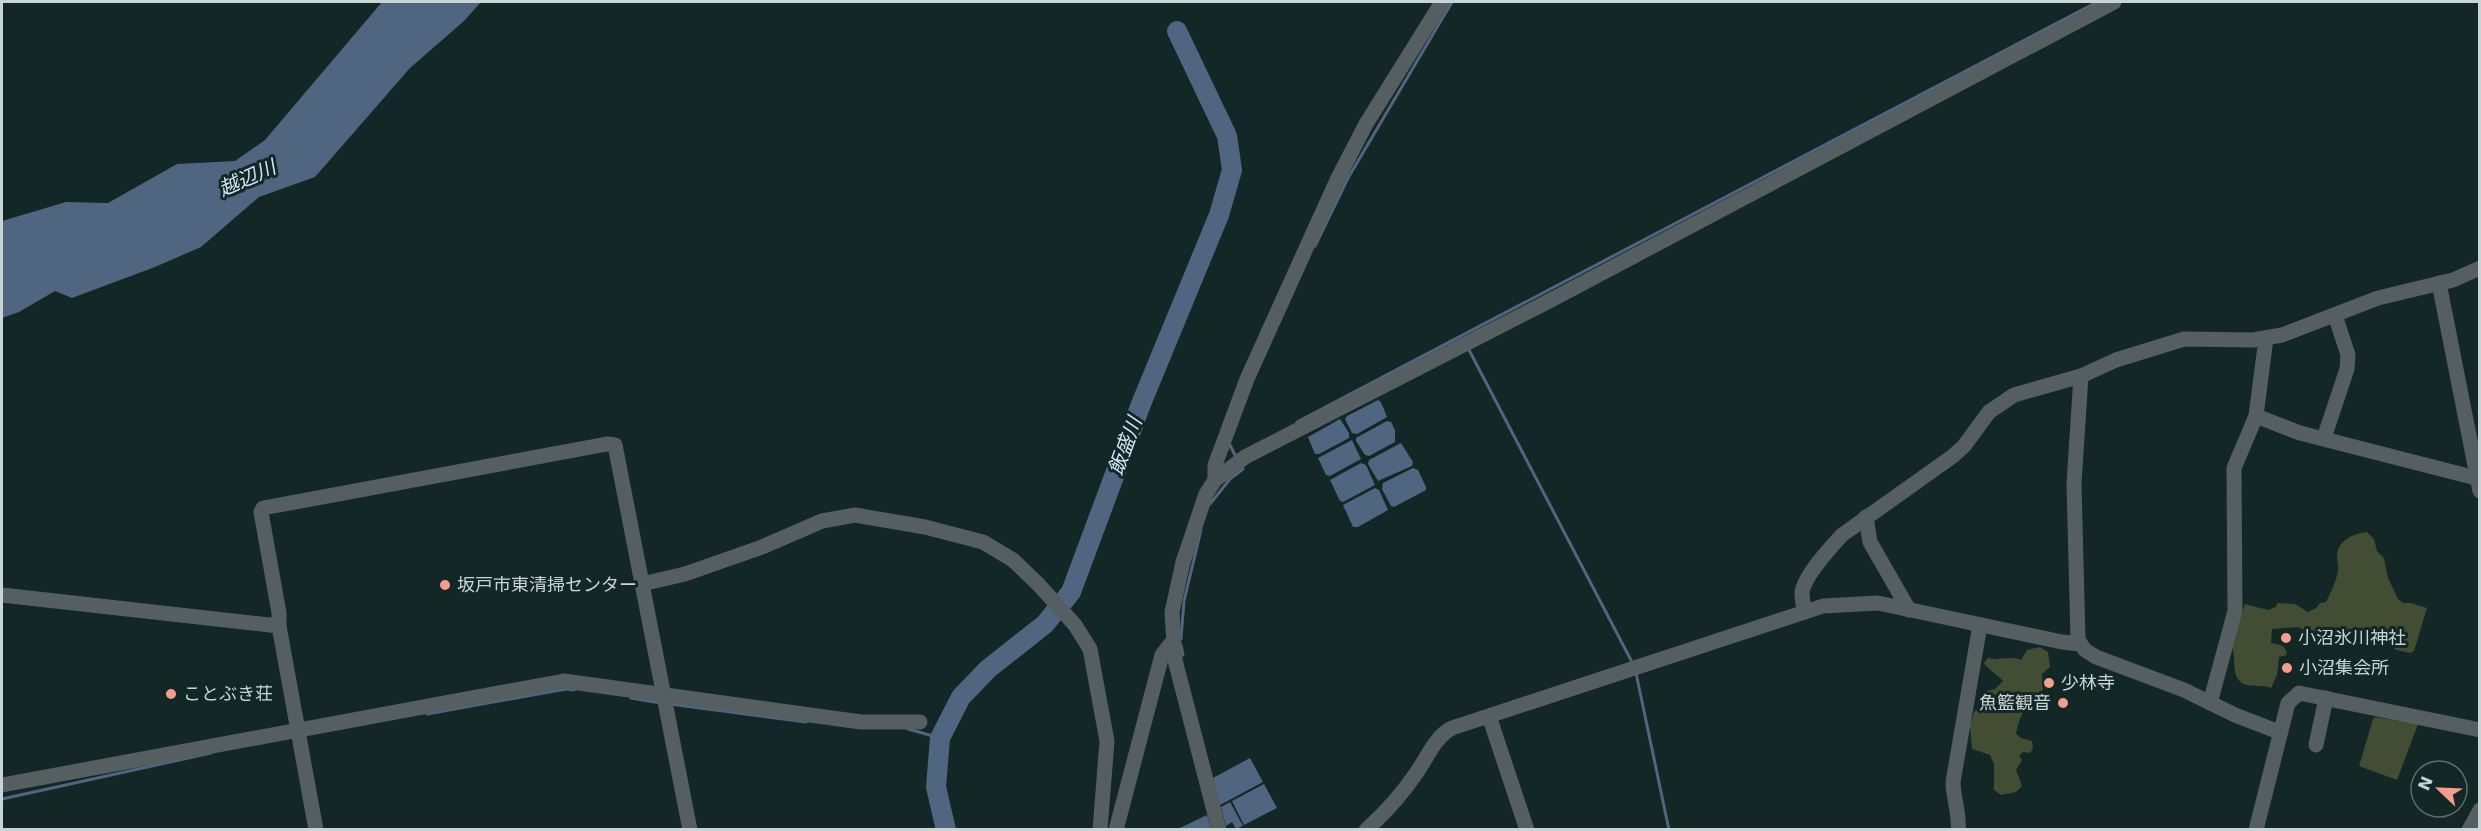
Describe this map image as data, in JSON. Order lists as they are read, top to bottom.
{
  "water": ["越辺川", "飯盛川"],
  "places": [
    "坂戸市東清掃センター",
    "小沼氷川神社",
    "小沼集会所",
    "少林寺",
    "ことぶき荘",
    "魚籃観音"
  ],
  "north": "top left"
}
